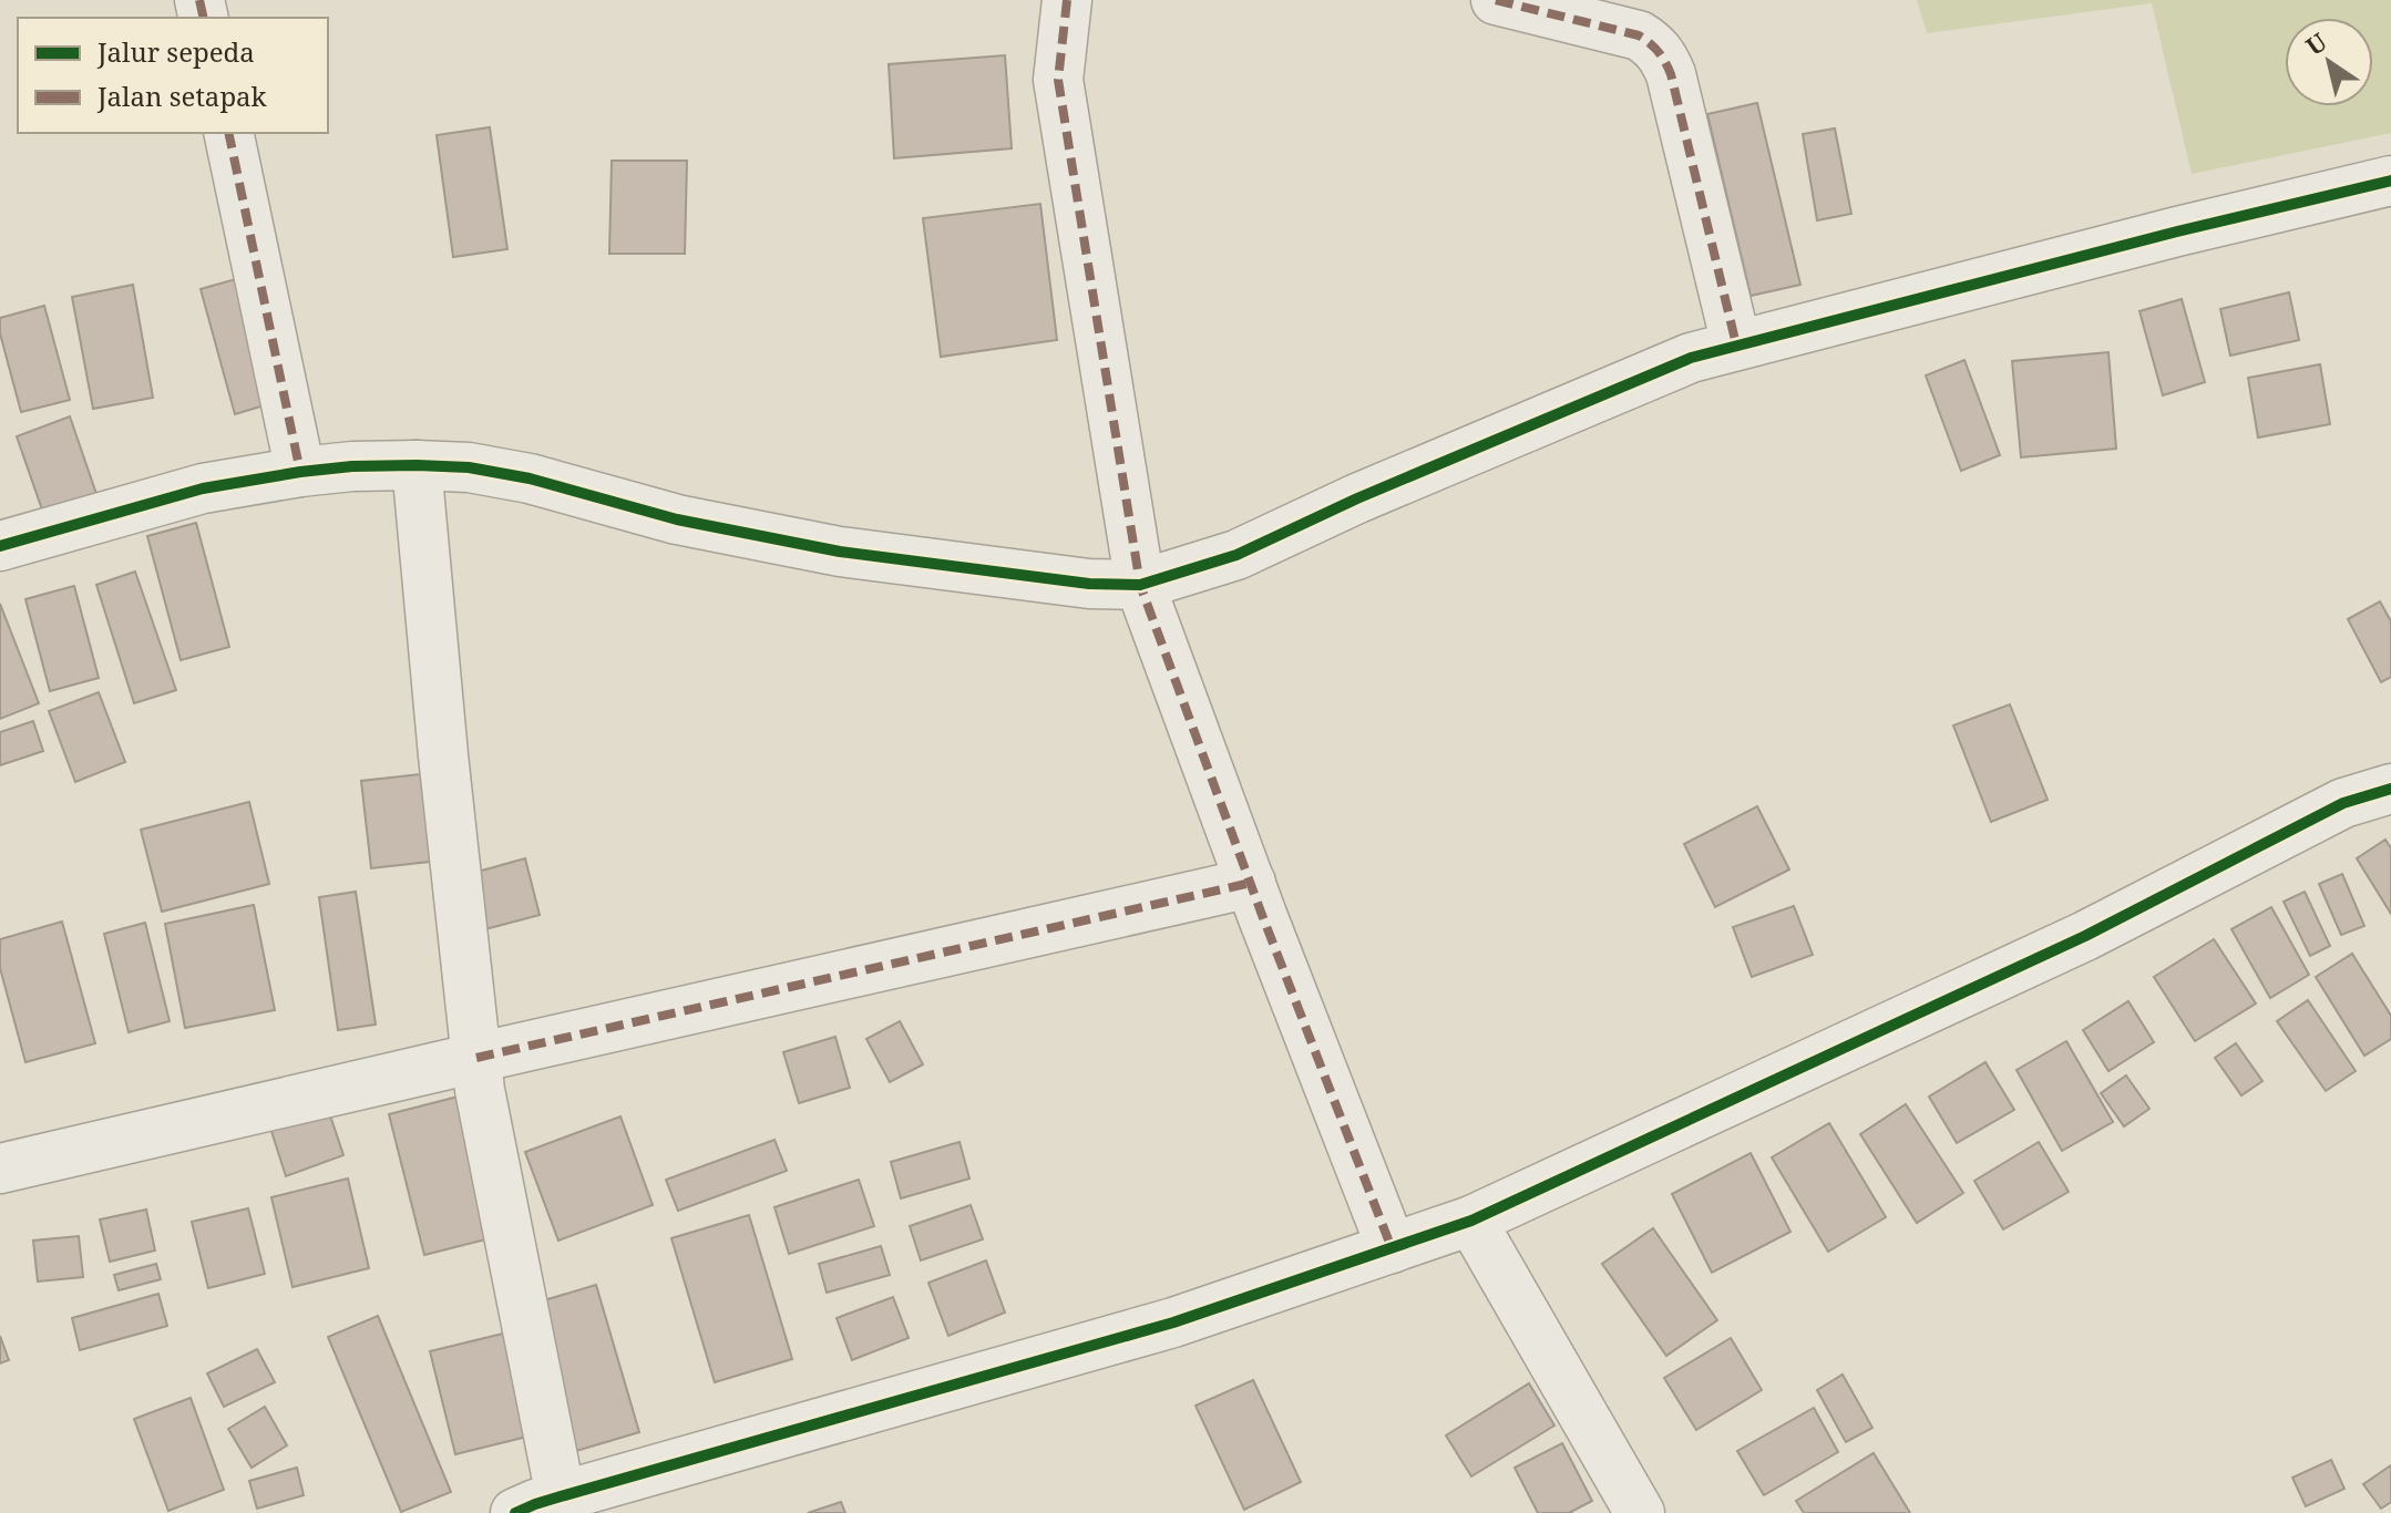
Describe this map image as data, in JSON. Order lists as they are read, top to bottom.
{
  "legend": ["Jalur sepeda", "Jalan setapak"],
  "north": "top left"
}
